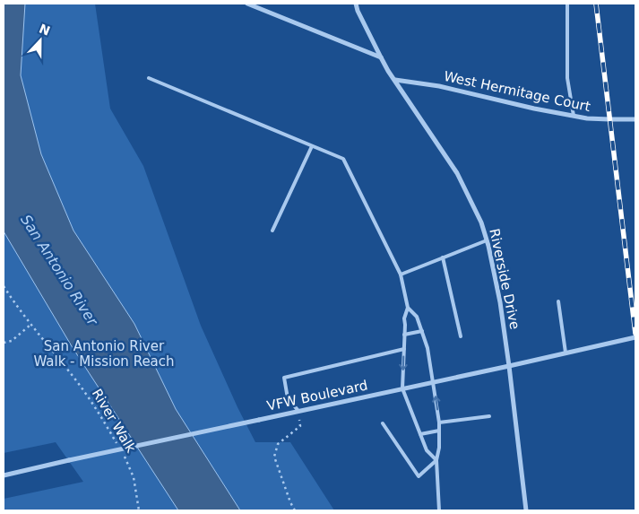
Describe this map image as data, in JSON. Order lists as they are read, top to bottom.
{
  "streets": {
    "street": ["West Hermitage Court", "Riverside Drive", "VFW Boulevard"],
    "path": ["River Walk"]
  },
  "crossings": [
    ["West Hermitage Court", "Riverside Drive"],
    ["Riverside Drive", "VFW Boulevard"]
  ],
  "water": ["San Antonio River"],
  "parks": ["San Antonio River Walk - Mission Reach"],
  "north": "top"
}
